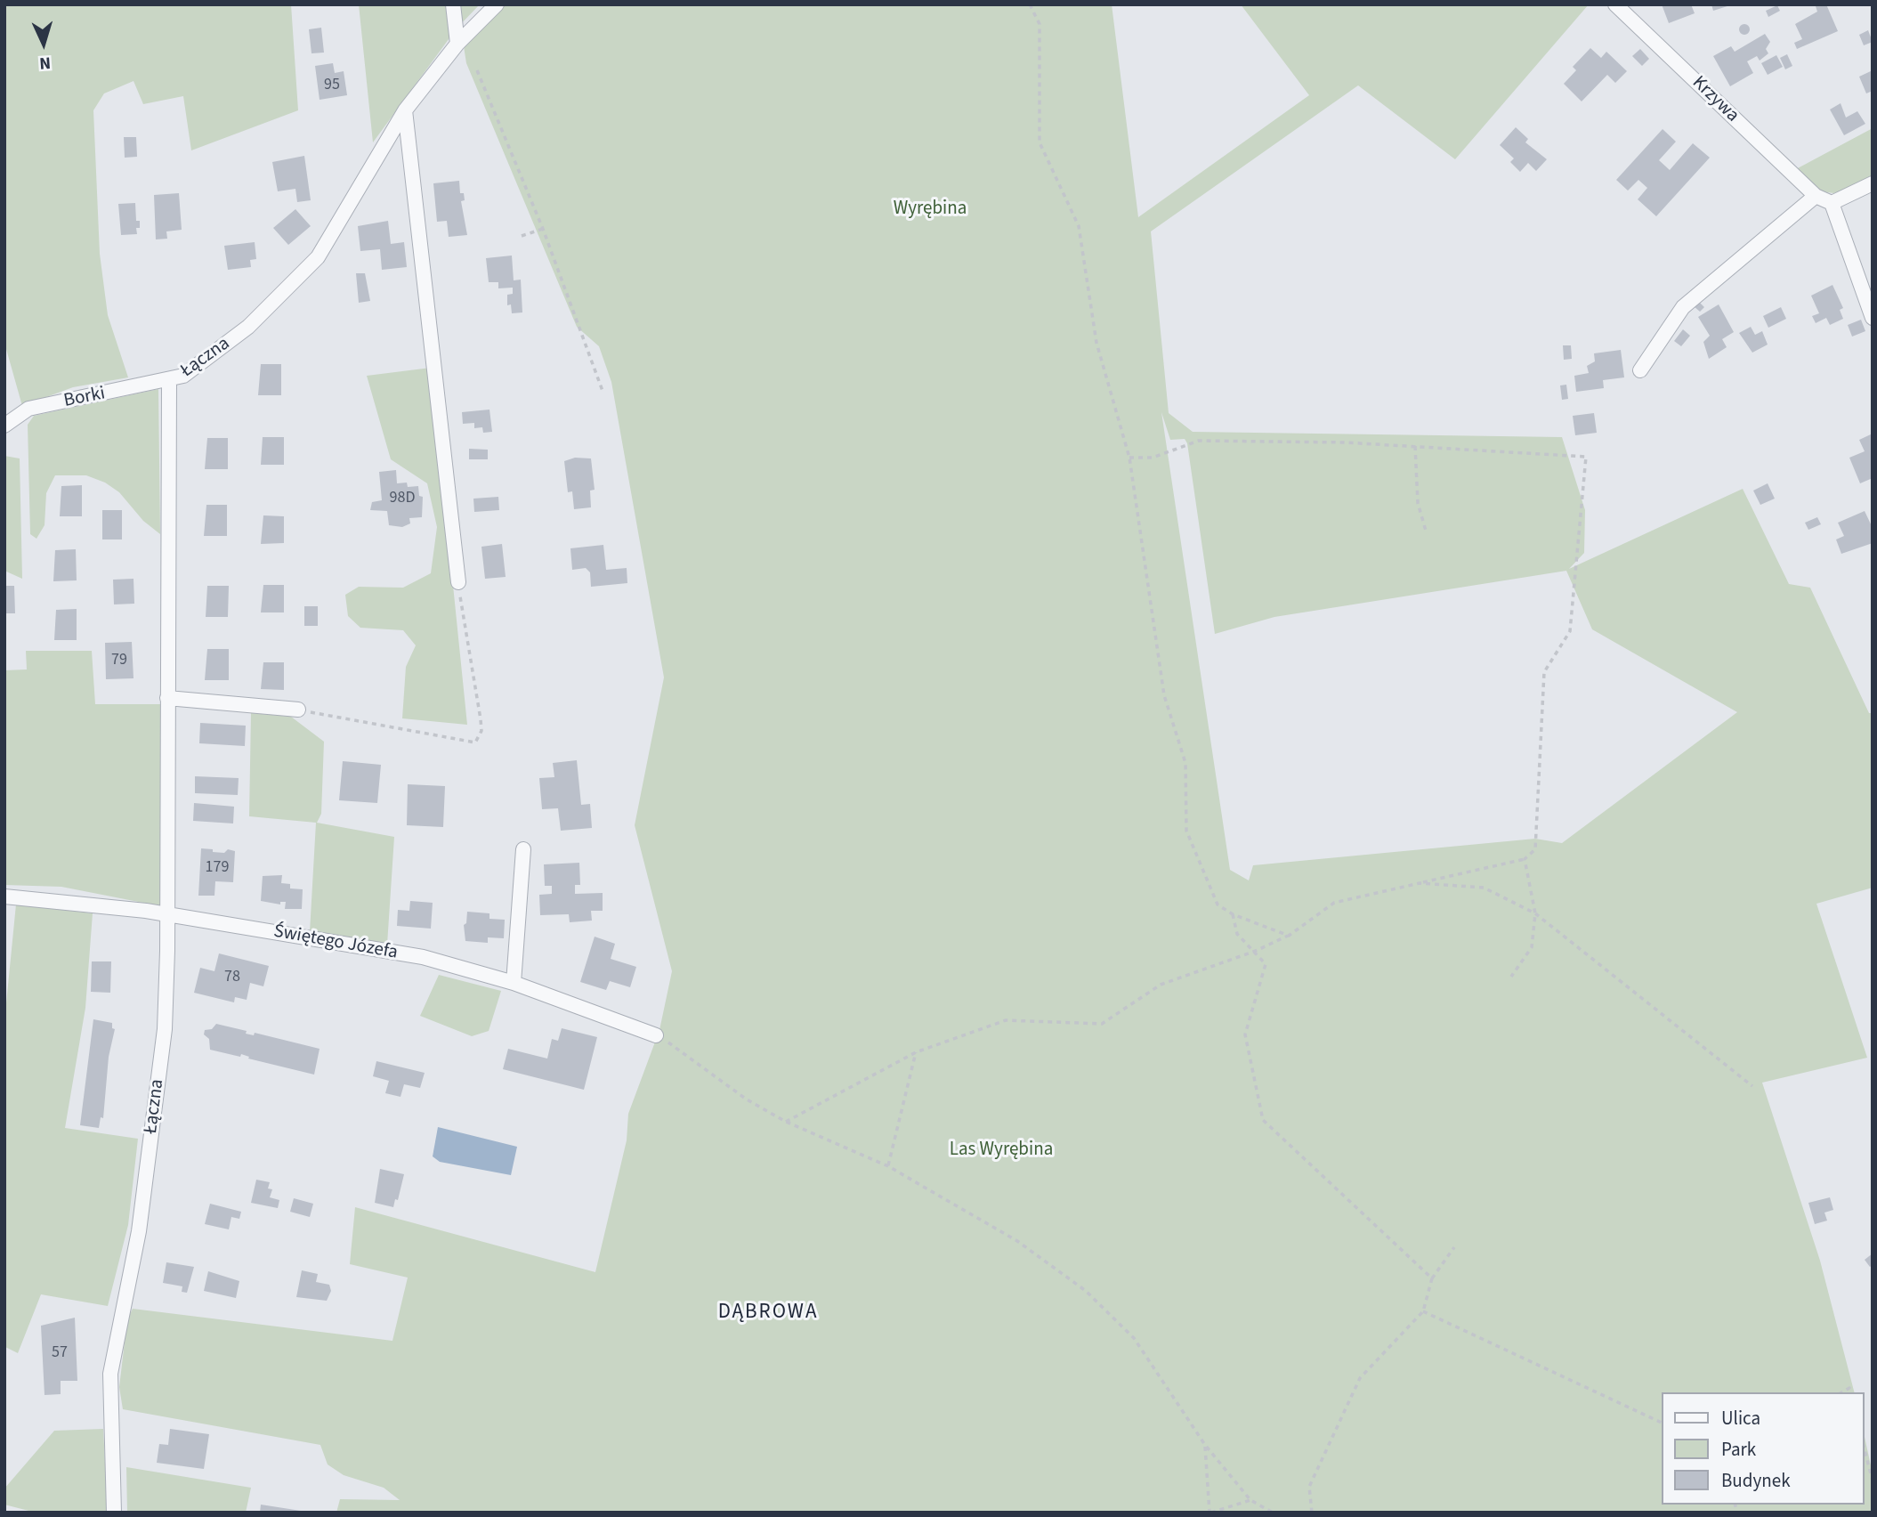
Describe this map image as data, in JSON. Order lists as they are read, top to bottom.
{
  "streets": {
    "street": [
      "Krzywa",
      "Łączna",
      "Borki",
      "Świętego Józefa"
    ]
  },
  "crossings": [
    ["Łączna", "Borki"],
    ["Łączna", "Świętego Józefa"]
  ],
  "districts": ["DĄBROWA"],
  "parks": ["Wyrębina", "Las Wyrębina"],
  "house_numbers": [
    "95",
    "98D",
    "79",
    "179",
    "78",
    "57"
  ],
  "legend": ["Ulica", "Park", "Budynek"],
  "north": "bottom"
}
